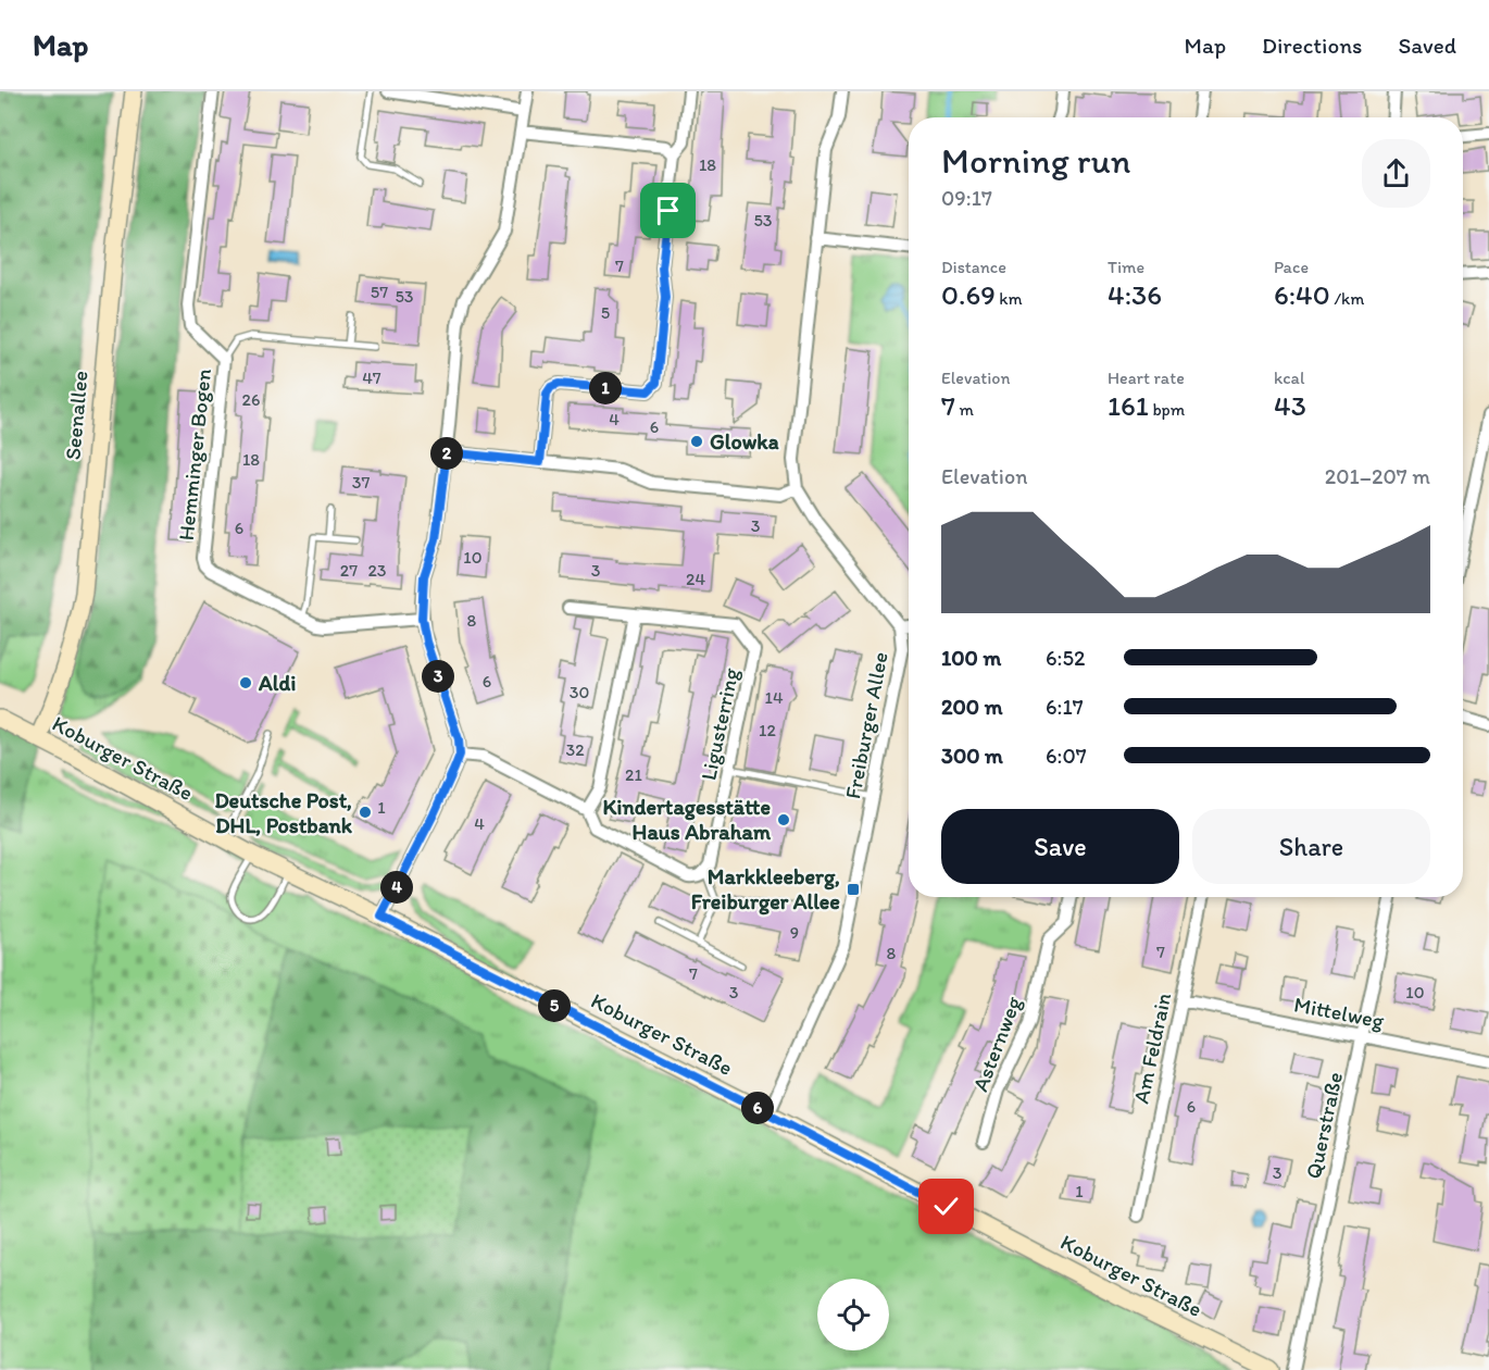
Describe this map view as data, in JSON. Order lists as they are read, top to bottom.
{
  "streets": {
    "main road": ["Seenallee", "Koburger Straße"],
    "street": [
      "Hemminger Bogen",
      "Ligusterring",
      "Freiburger Allee",
      "Mittelweg",
      "Asternweg",
      "Am Feldrain",
      "Querstraße"
    ]
  },
  "crossings": [
    ["Seenallee", "Koburger Straße"],
    ["Freiburger Allee", "Koburger Straße"],
    ["Mittelweg", "Am Feldrain"],
    ["Mittelweg", "Querstraße"]
  ],
  "places": {
    "other": [
      "Glowka",
      "Aldi",
      "Deutsche Post, DHL, Postbank",
      "Kindertagesstätte Haus Abraham"
    ],
    "transit": ["Markkleeberg, Freiburger Allee"]
  },
  "house_numbers": [
    "18",
    "53",
    "7",
    "57",
    "53",
    "5",
    "47",
    "26",
    "4",
    "6",
    "18",
    "37",
    "3",
    "6",
    "10",
    "27",
    "23",
    "3",
    "24",
    "8",
    "6",
    "30",
    "14",
    "12",
    "32",
    "21",
    "1",
    "4",
    "9",
    "7",
    "8",
    "7",
    "3",
    "10",
    "6",
    "3",
    "1"
  ],
  "page": {
    "header": "Map",
    "nav": ["Map", "Directions", "Saved"],
    "heading": ["Morning run", "09:17"],
    "stats": [
      ["Distance", "0.69 km"],
      ["Time", "4:36"],
      ["Pace", "6:40 /km"],
      ["Elevation", "7 m"],
      ["Heart rate", "161 bpm"],
      ["kcal", "43"]
    ],
    "pins": [
      "1",
      "2",
      "3",
      "4",
      "5",
      "6"
    ],
    "chart": ["Elevation", "201–207 m"],
    "list": [
      {
        "name": "100 m",
        "note": "6:52"
      },
      {
        "name": "200 m",
        "note": "6:17"
      },
      {
        "name": "300 m",
        "note": "6:07"
      }
    ],
    "buttons": ["Save", "Share"]
  }
}
